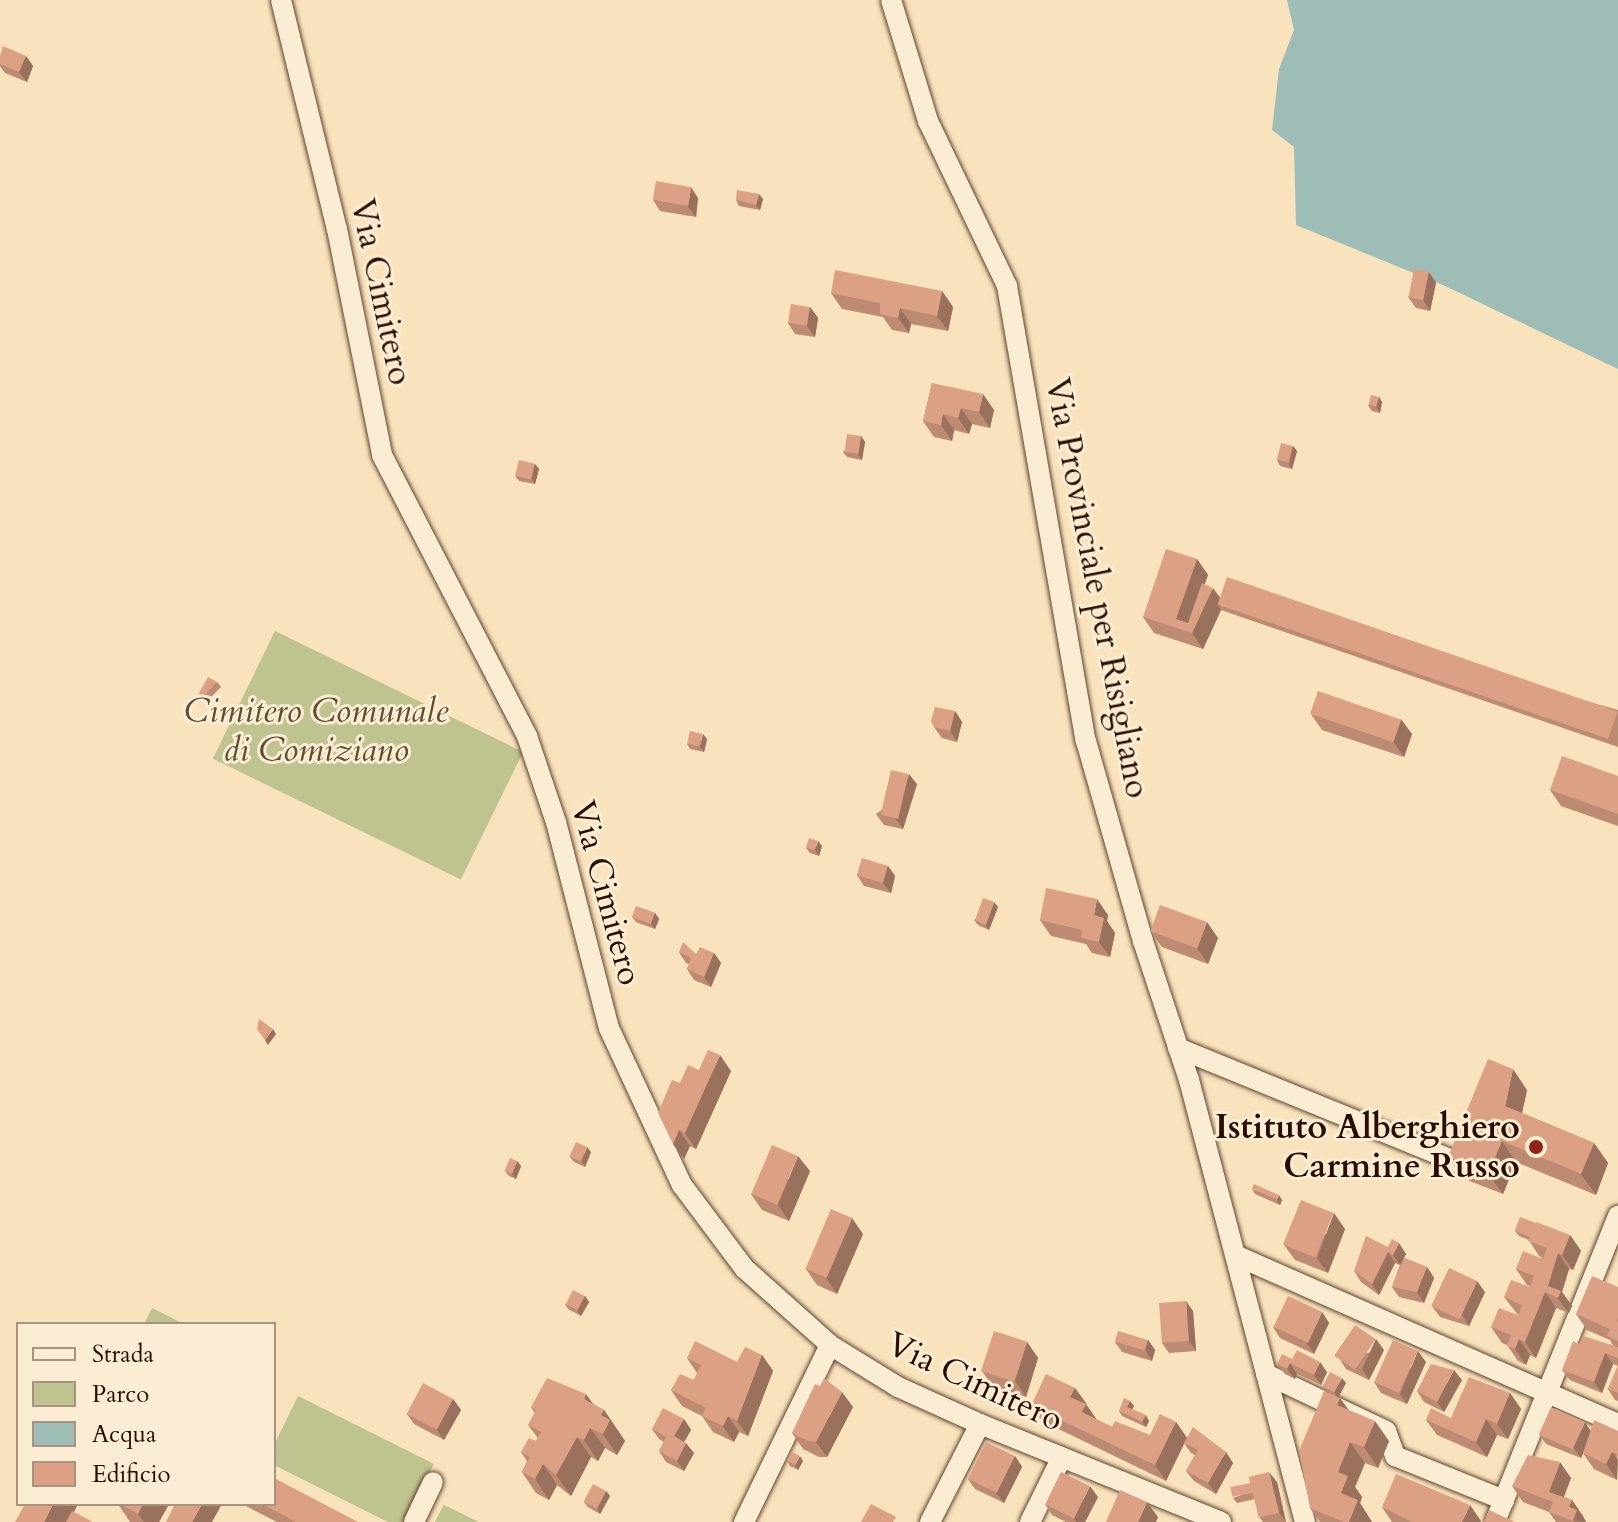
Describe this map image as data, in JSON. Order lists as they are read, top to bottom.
{
  "streets": {
    "street": ["Via Cimitero", "Via Provinciale per Risigliano"]
  },
  "parks": ["Cimitero Comunale di Comiziano"],
  "places": ["Istituto Alberghiero Carmine Russo"],
  "legend": [
    "Strada",
    "Parco",
    "Acqua",
    "Edificio"
  ]
}
